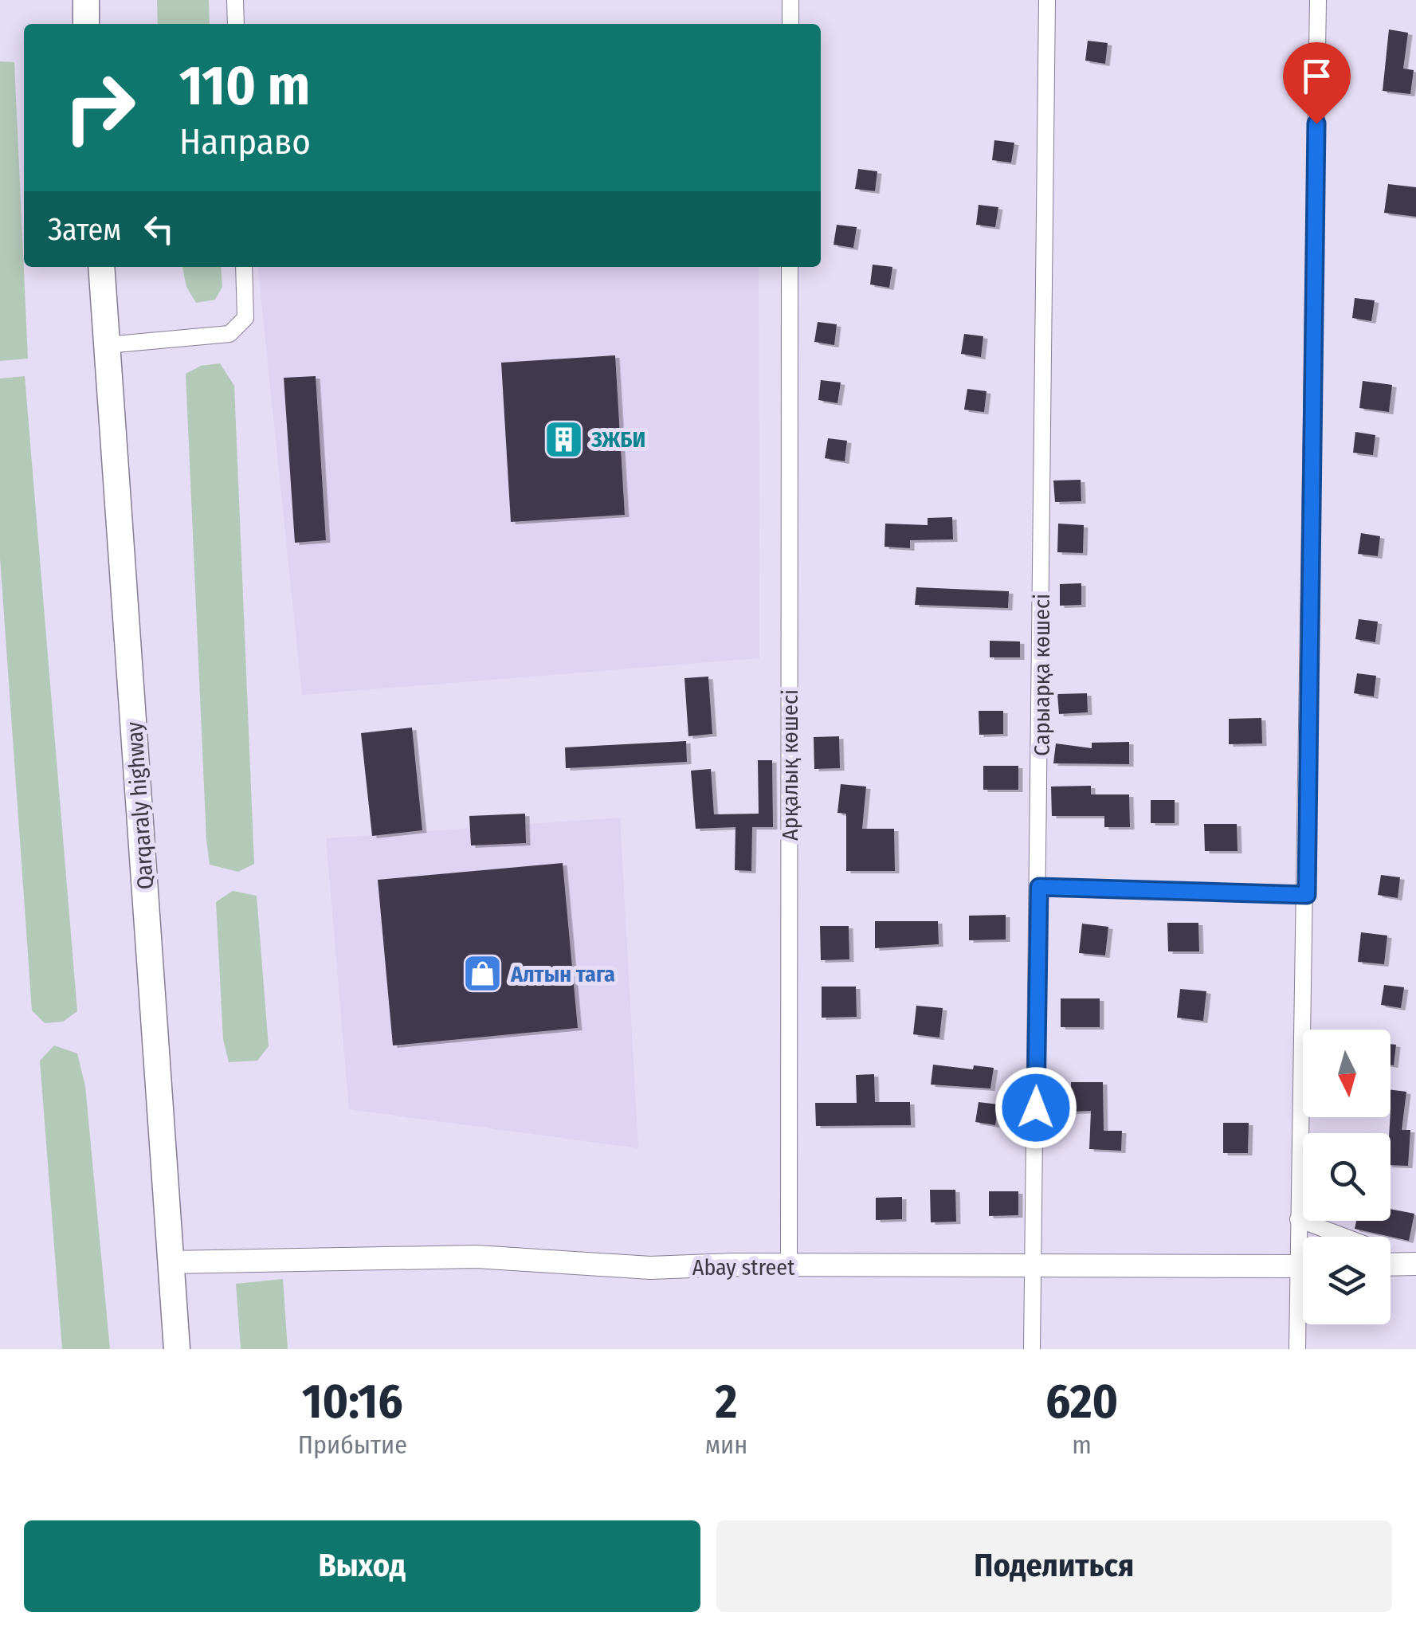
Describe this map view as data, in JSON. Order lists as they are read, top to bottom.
{
  "streets": {
    "highway": ["Qarqaraly highway"],
    "main road": ["Abay street"],
    "street": ["Сарыарқа көшесі", "Арқалық көшесі"]
  },
  "crossings": [
    ["Сарыарқа көшесі", "Abay street"],
    ["Арқалық көшесі", "Abay street"],
    ["Qarqaraly highway", "Abay street"]
  ],
  "places": {
    "building": ["ЗЖБИ"],
    "shop": ["Алтын тага"]
  },
  "north": "bottom",
  "page": {
    "turn": ["110 m", "Направо"],
    "then": "Затем",
    "eta": [
      "10:16",
      "Прибытие",
      "2",
      "мин",
      "620",
      "m"
    ],
    "buttons": ["Выход", "Поделиться"]
  }
}
